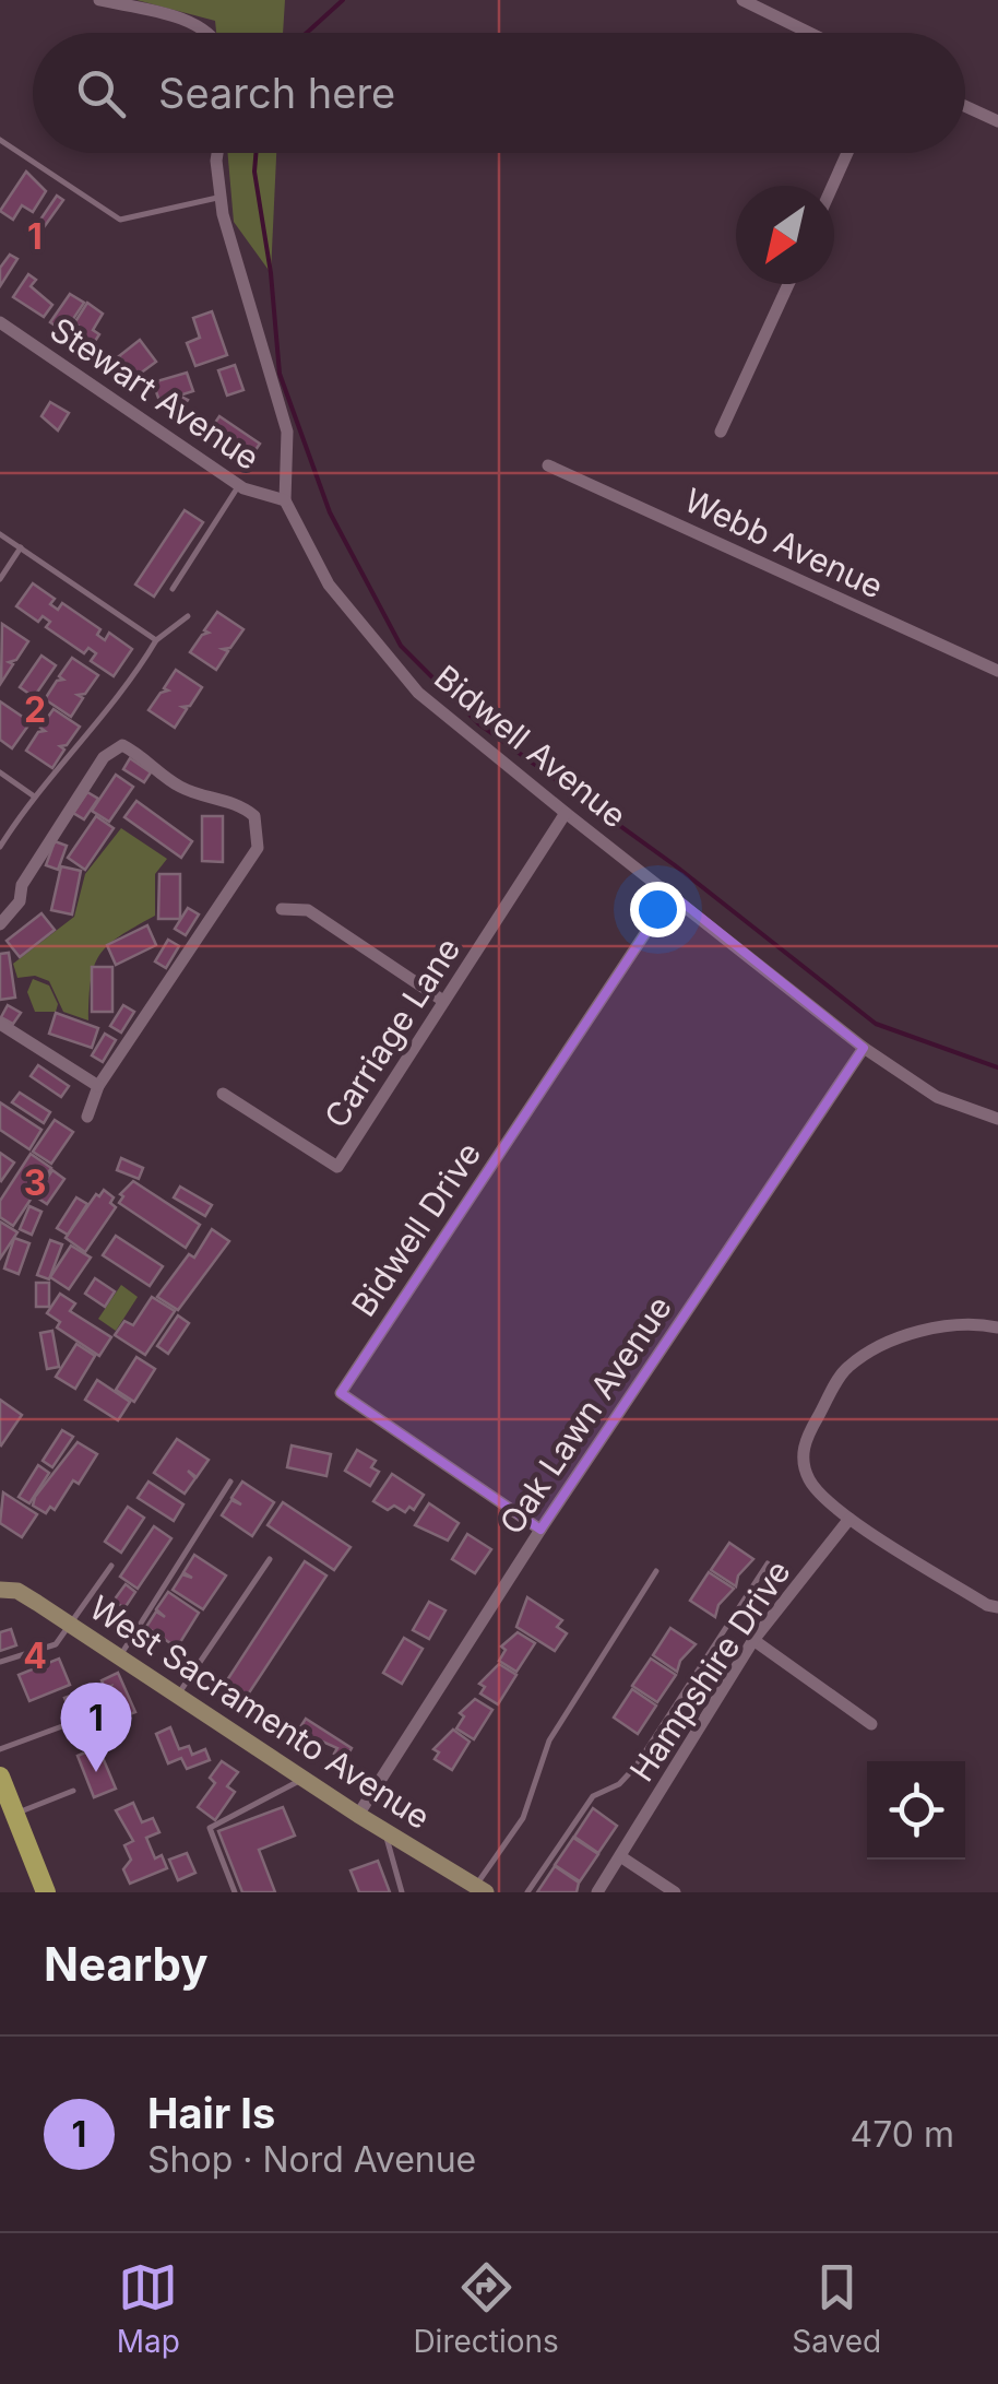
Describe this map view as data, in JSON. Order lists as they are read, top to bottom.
{
  "streets": {
    "street": [
      "Stewart Avenue",
      "Webb Avenue",
      "Bidwell Avenue",
      "Carriage Lane",
      "Bidwell Drive",
      "Oak Lawn Avenue",
      "Hampshire Drive",
      "West Sacramento Avenue"
    ]
  },
  "crossings": [
    ["Stewart Avenue", "Bidwell Avenue"],
    ["Bidwell Avenue", "Carriage Lane"],
    ["Bidwell Avenue", "Bidwell Drive"],
    ["Bidwell Avenue", "Oak Lawn Avenue"],
    ["Bidwell Drive", "Oak Lawn Avenue"],
    ["Oak Lawn Avenue", "West Sacramento Avenue"]
  ],
  "north": "bottom left",
  "page": {
    "search": "Search here",
    "pins": "1",
    "heading": "Nearby",
    "list": [
      {
        "mark": "1",
        "name": "Hair Is",
        "note": "Shop · Nord Avenue",
        "value": "470 m"
      }
    ],
    "nav": ["Map", "Directions", "Saved"]
  },
  "grid": {
    "rows": [
      "1",
      "2",
      "3",
      "4"
    ]
  }
}
